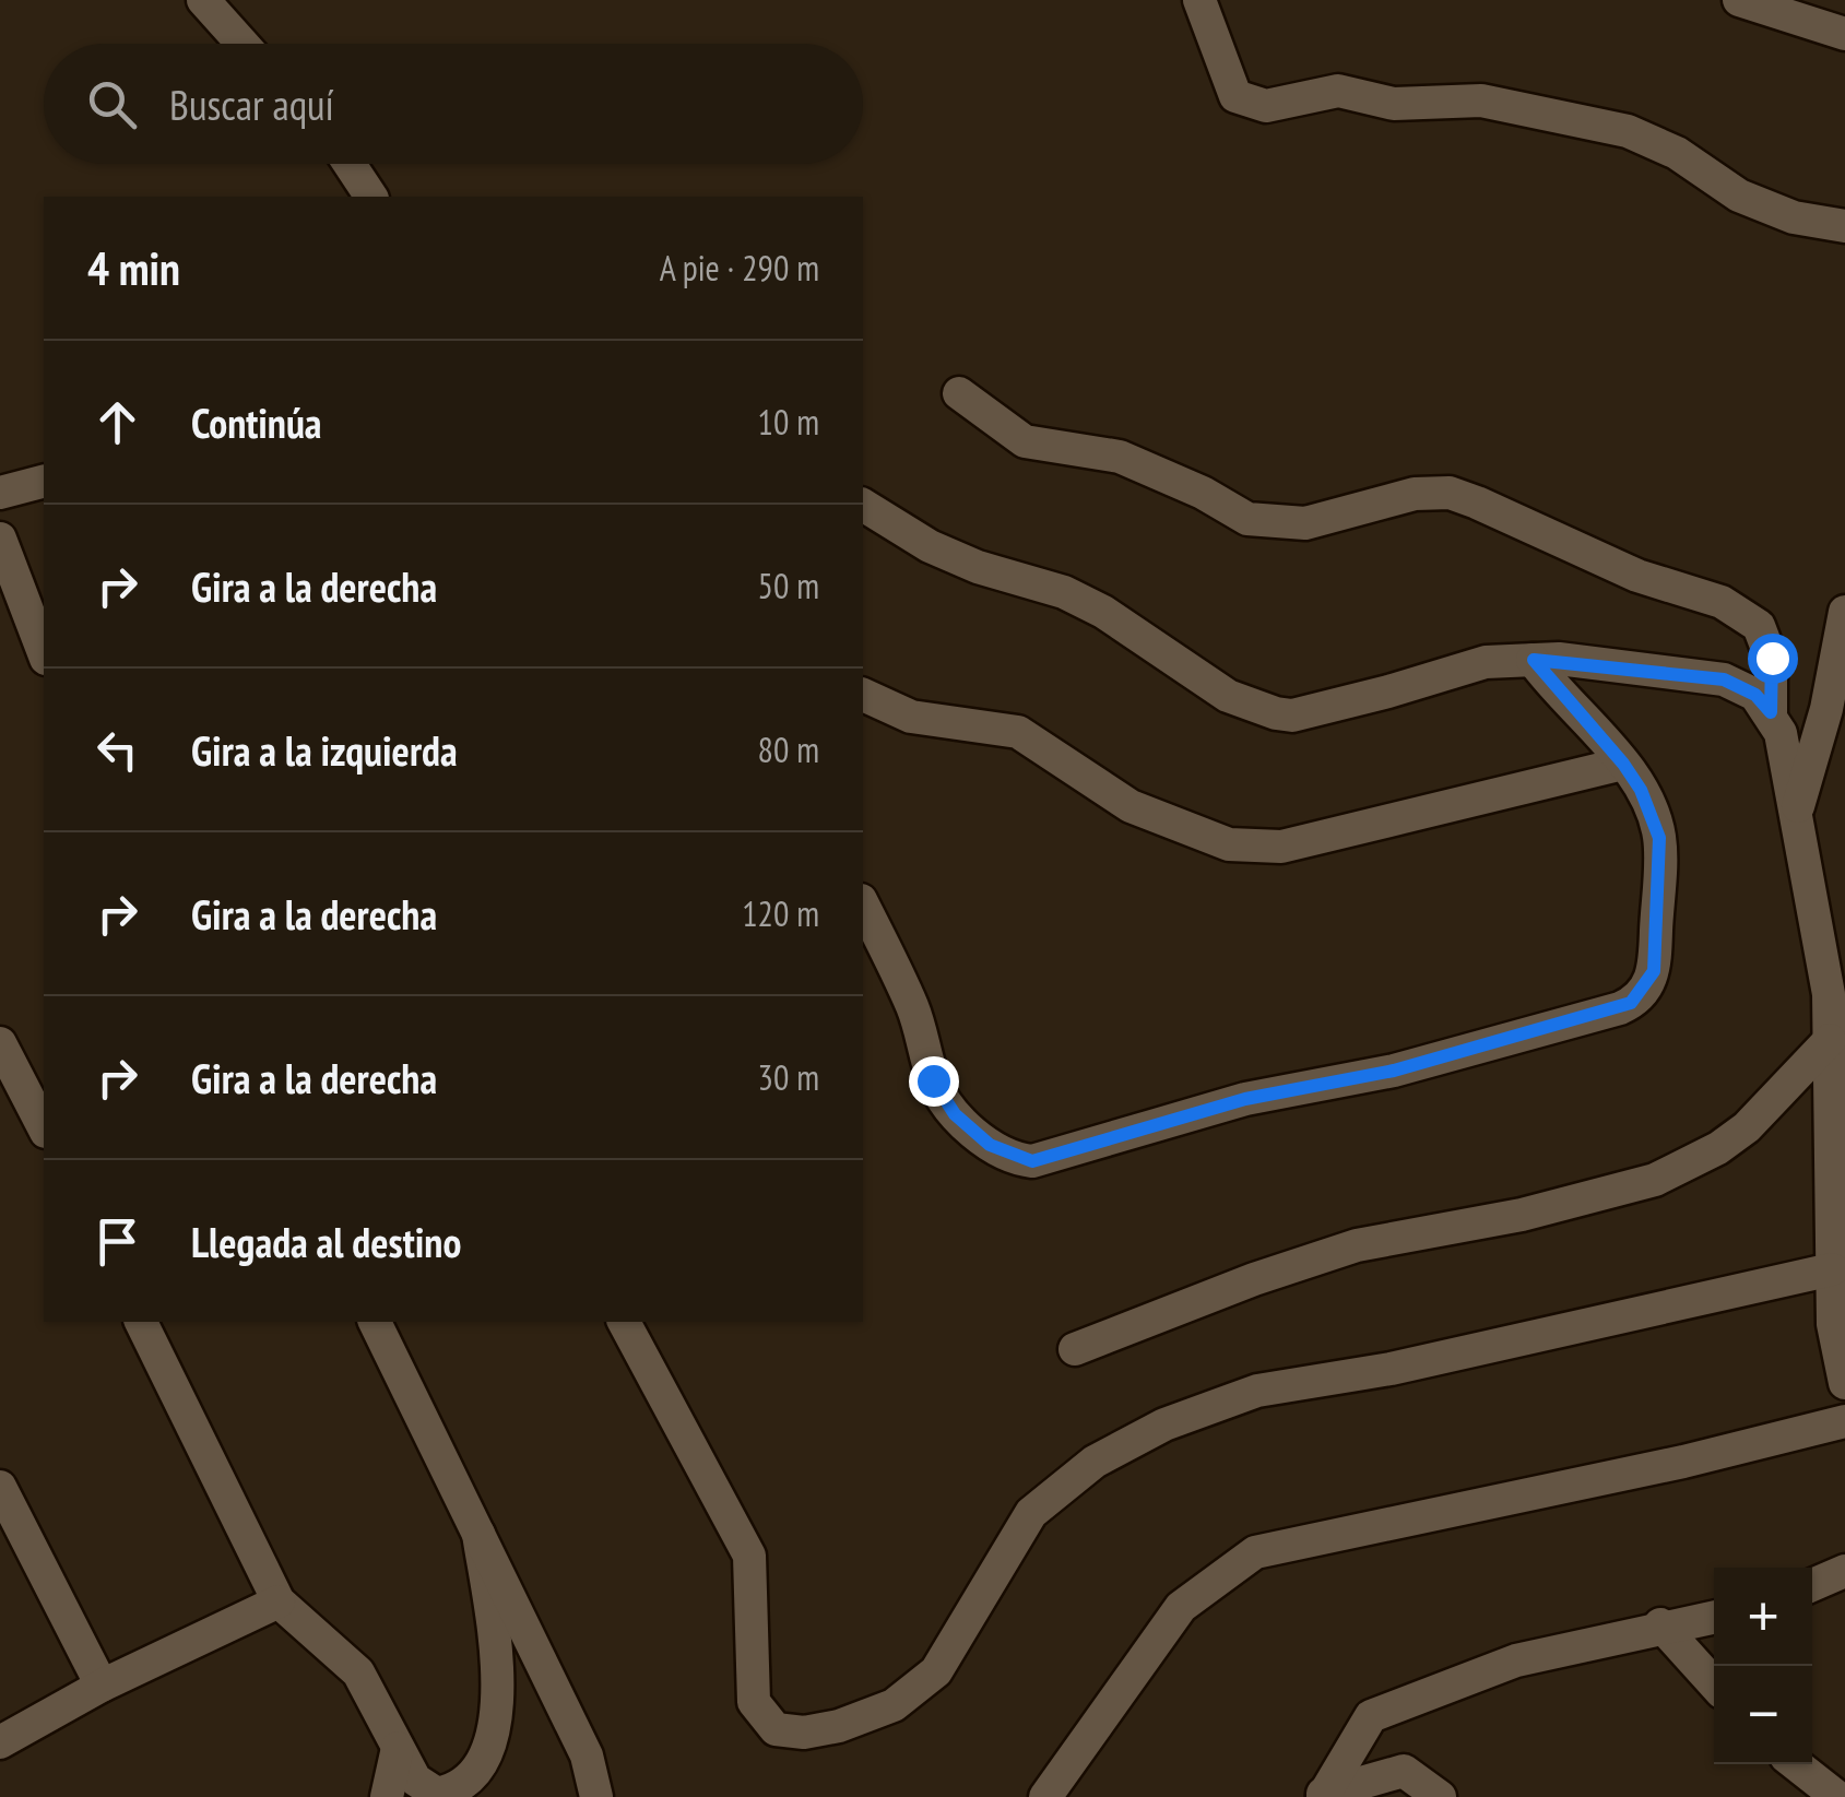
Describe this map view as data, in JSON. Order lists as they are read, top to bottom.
{
  "page": {
    "search": "Buscar aquí",
    "heading": ["4 min", "A pie · 290 m"],
    "list": [
      ["Continúa", "10 m"],
      ["Gira a la derecha", "50 m"],
      ["Gira a la izquierda", "80 m"],
      ["Gira a la derecha", "120 m"],
      ["Gira a la derecha", "30 m"],
      "Llegada al destino"
    ],
    "map_buttons": ["+", "−"]
  }
}
